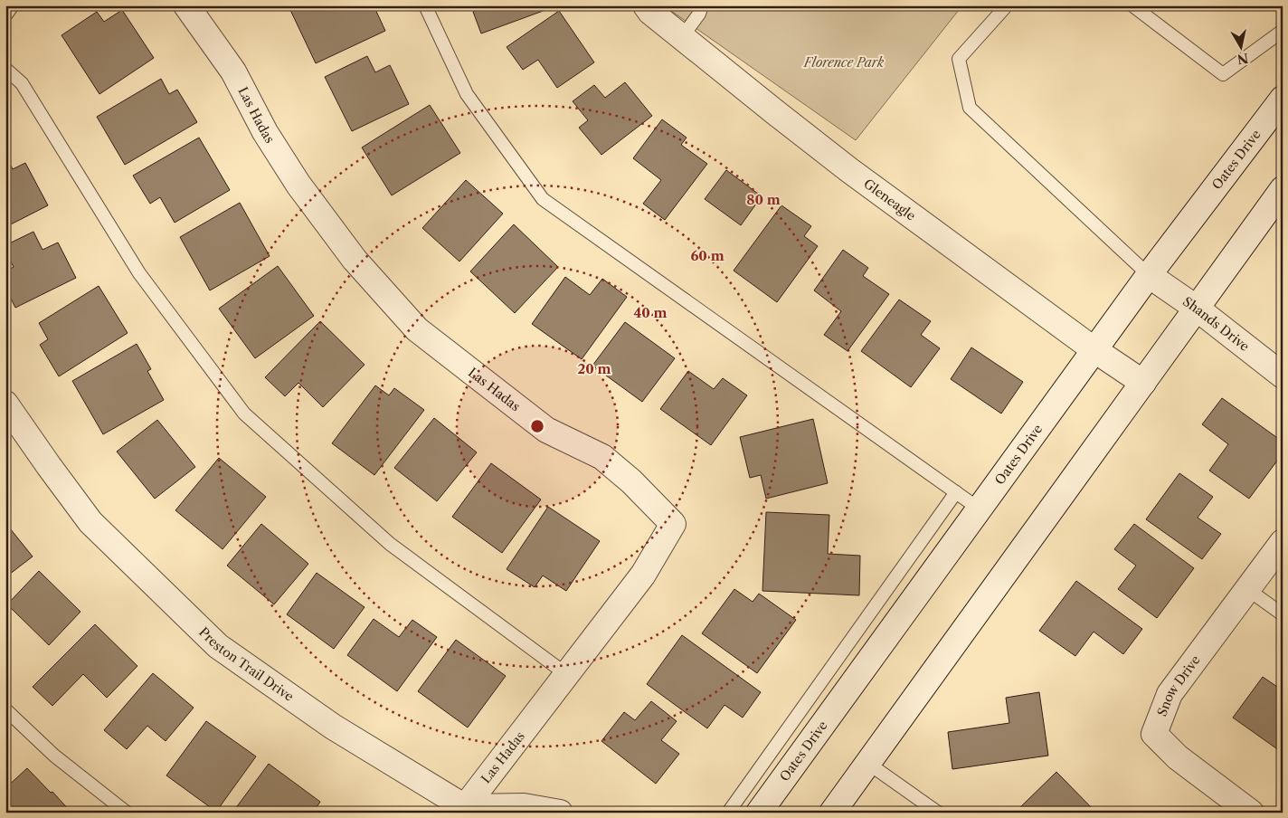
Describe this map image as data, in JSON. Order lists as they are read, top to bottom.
{
  "streets": {
    "street": [
      "Las Hadas",
      "Oates Drive",
      "Gleneagle",
      "Shands Drive",
      "Preston Trail Drive",
      "Snow Drive"
    ]
  },
  "crossings": [
    ["Las Hadas", "Preston Trail Drive"],
    ["Oates Drive", "Gleneagle"],
    ["Oates Drive", "Shands Drive"]
  ],
  "parks": ["Florence Park"],
  "north": "bottom",
  "rings": [
    "80 m",
    "60 m",
    "40 m",
    "20 m"
  ]
}
